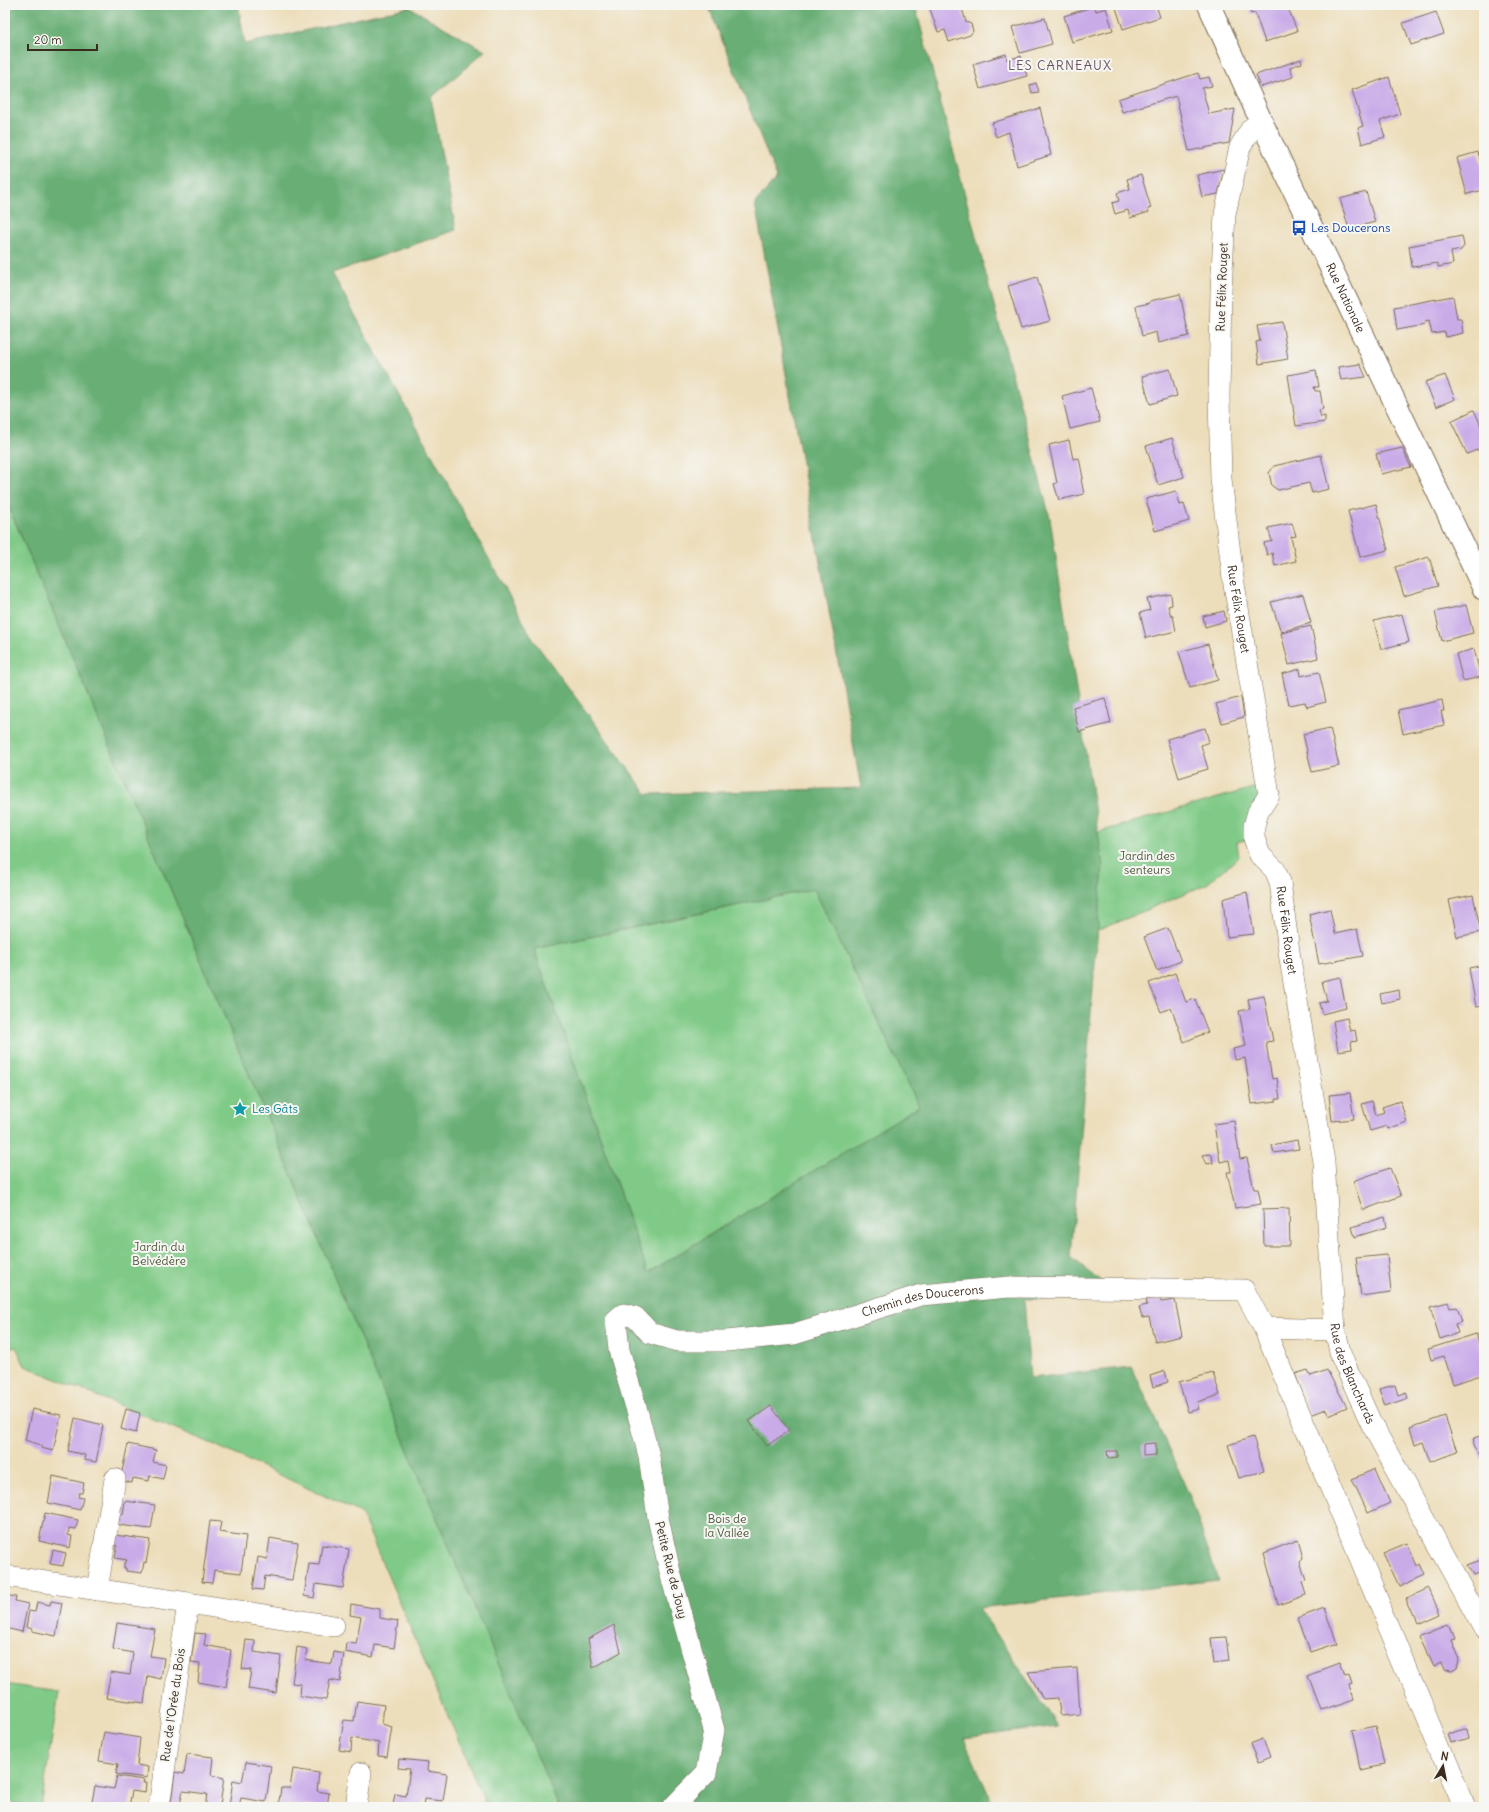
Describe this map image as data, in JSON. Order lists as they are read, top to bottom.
{
  "streets": {
    "street": [
      "Rue Félix Rouget",
      "Rue Nationale",
      "Chemin des Doucerons",
      "Rue des Blanchards",
      "Petite Rue de Jouy",
      "Rue de l'Orée du Bois"
    ]
  },
  "crossings": [
    ["Rue Félix Rouget", "Rue Nationale"],
    ["Rue Félix Rouget", "Rue des Blanchards"],
    ["Chemin des Doucerons", "Rue des Blanchards"],
    ["Chemin des Doucerons", "Petite Rue de Jouy"]
  ],
  "districts": ["LES CARNEAUX"],
  "parks": ["Jardin des senteurs", "Jardin du Belvédère", "Bois de la Vallée"],
  "places": {
    "bus stop": ["Les Doucerons"],
    "place": ["Les Gâts"]
  },
  "scale_bar": "20 m",
  "north": "top"
}
